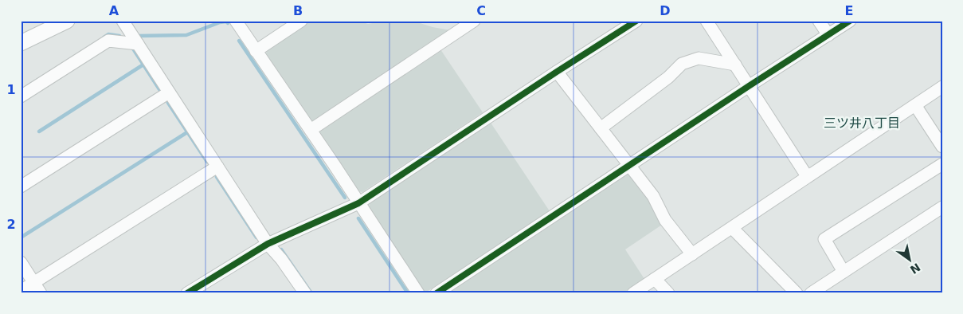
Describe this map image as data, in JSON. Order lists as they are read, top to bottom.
{
  "districts": ["三ツ井八丁目"],
  "north": "bottom right",
  "grid": {
    "columns": [
      "A",
      "B",
      "C",
      "D",
      "E"
    ],
    "rows": ["1", "2"]
  }
}
